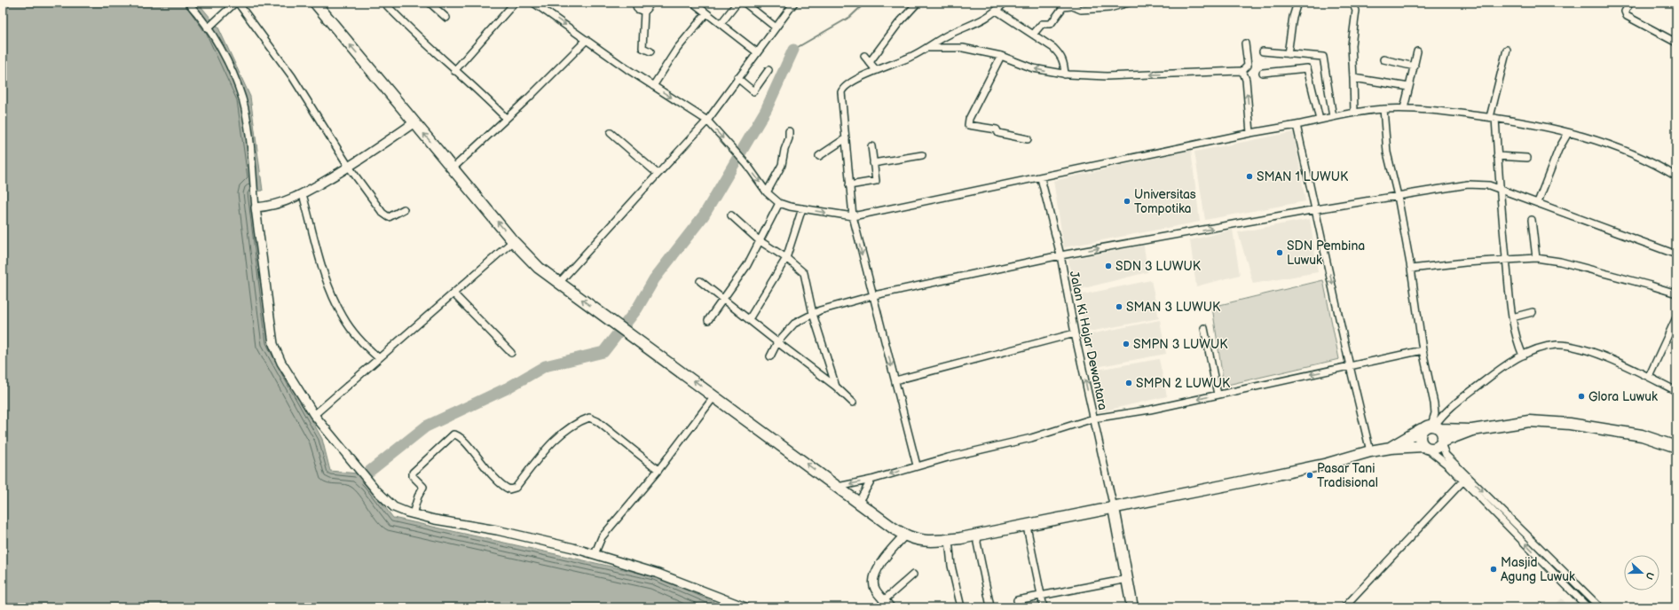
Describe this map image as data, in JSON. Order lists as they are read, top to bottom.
{
  "streets": {
    "street": ["Jalan Ki Hajar Dewantara"]
  },
  "places": [
    "SMAN 1 LUWUK",
    "Universitas Tompotika",
    "SDN Pembina Luwuk",
    "SDN 3 LUWUK",
    "SMAN 3 LUWUK",
    "SMPN 3 LUWUK",
    "SMPN 2 LUWUK",
    "Glora Luwuk",
    "Pasar Tani Tradisional",
    "Masjid Agung Luwuk"
  ],
  "north": "right"
}
